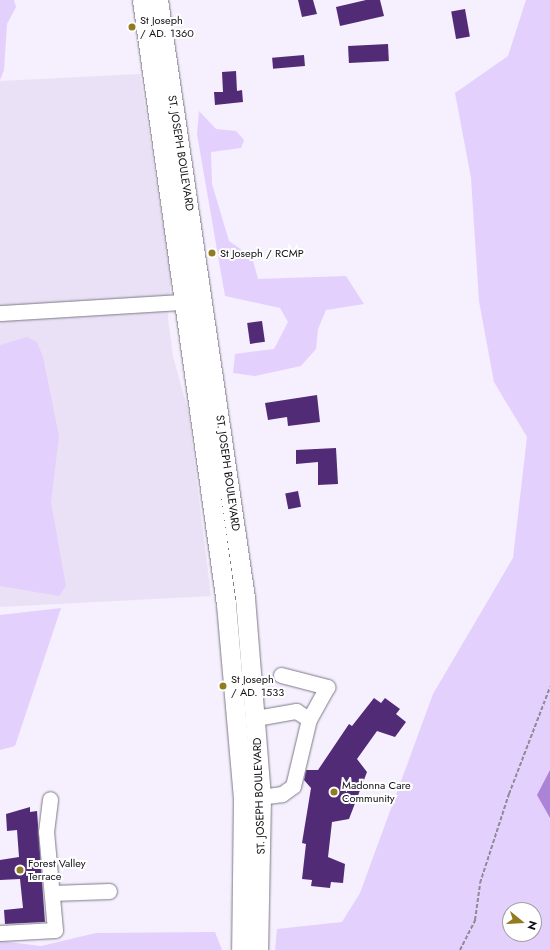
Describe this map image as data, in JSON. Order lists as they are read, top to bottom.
{
  "streets": {
    "main road": ["ST. JOSEPH BOULEVARD"]
  },
  "places": [
    "St Joseph / AD. 1360",
    "St Joseph / RCMP",
    "St Joseph / AD. 1533",
    "Madonna Care Community",
    "Forest Valley Terrace"
  ],
  "north": "right"
}
